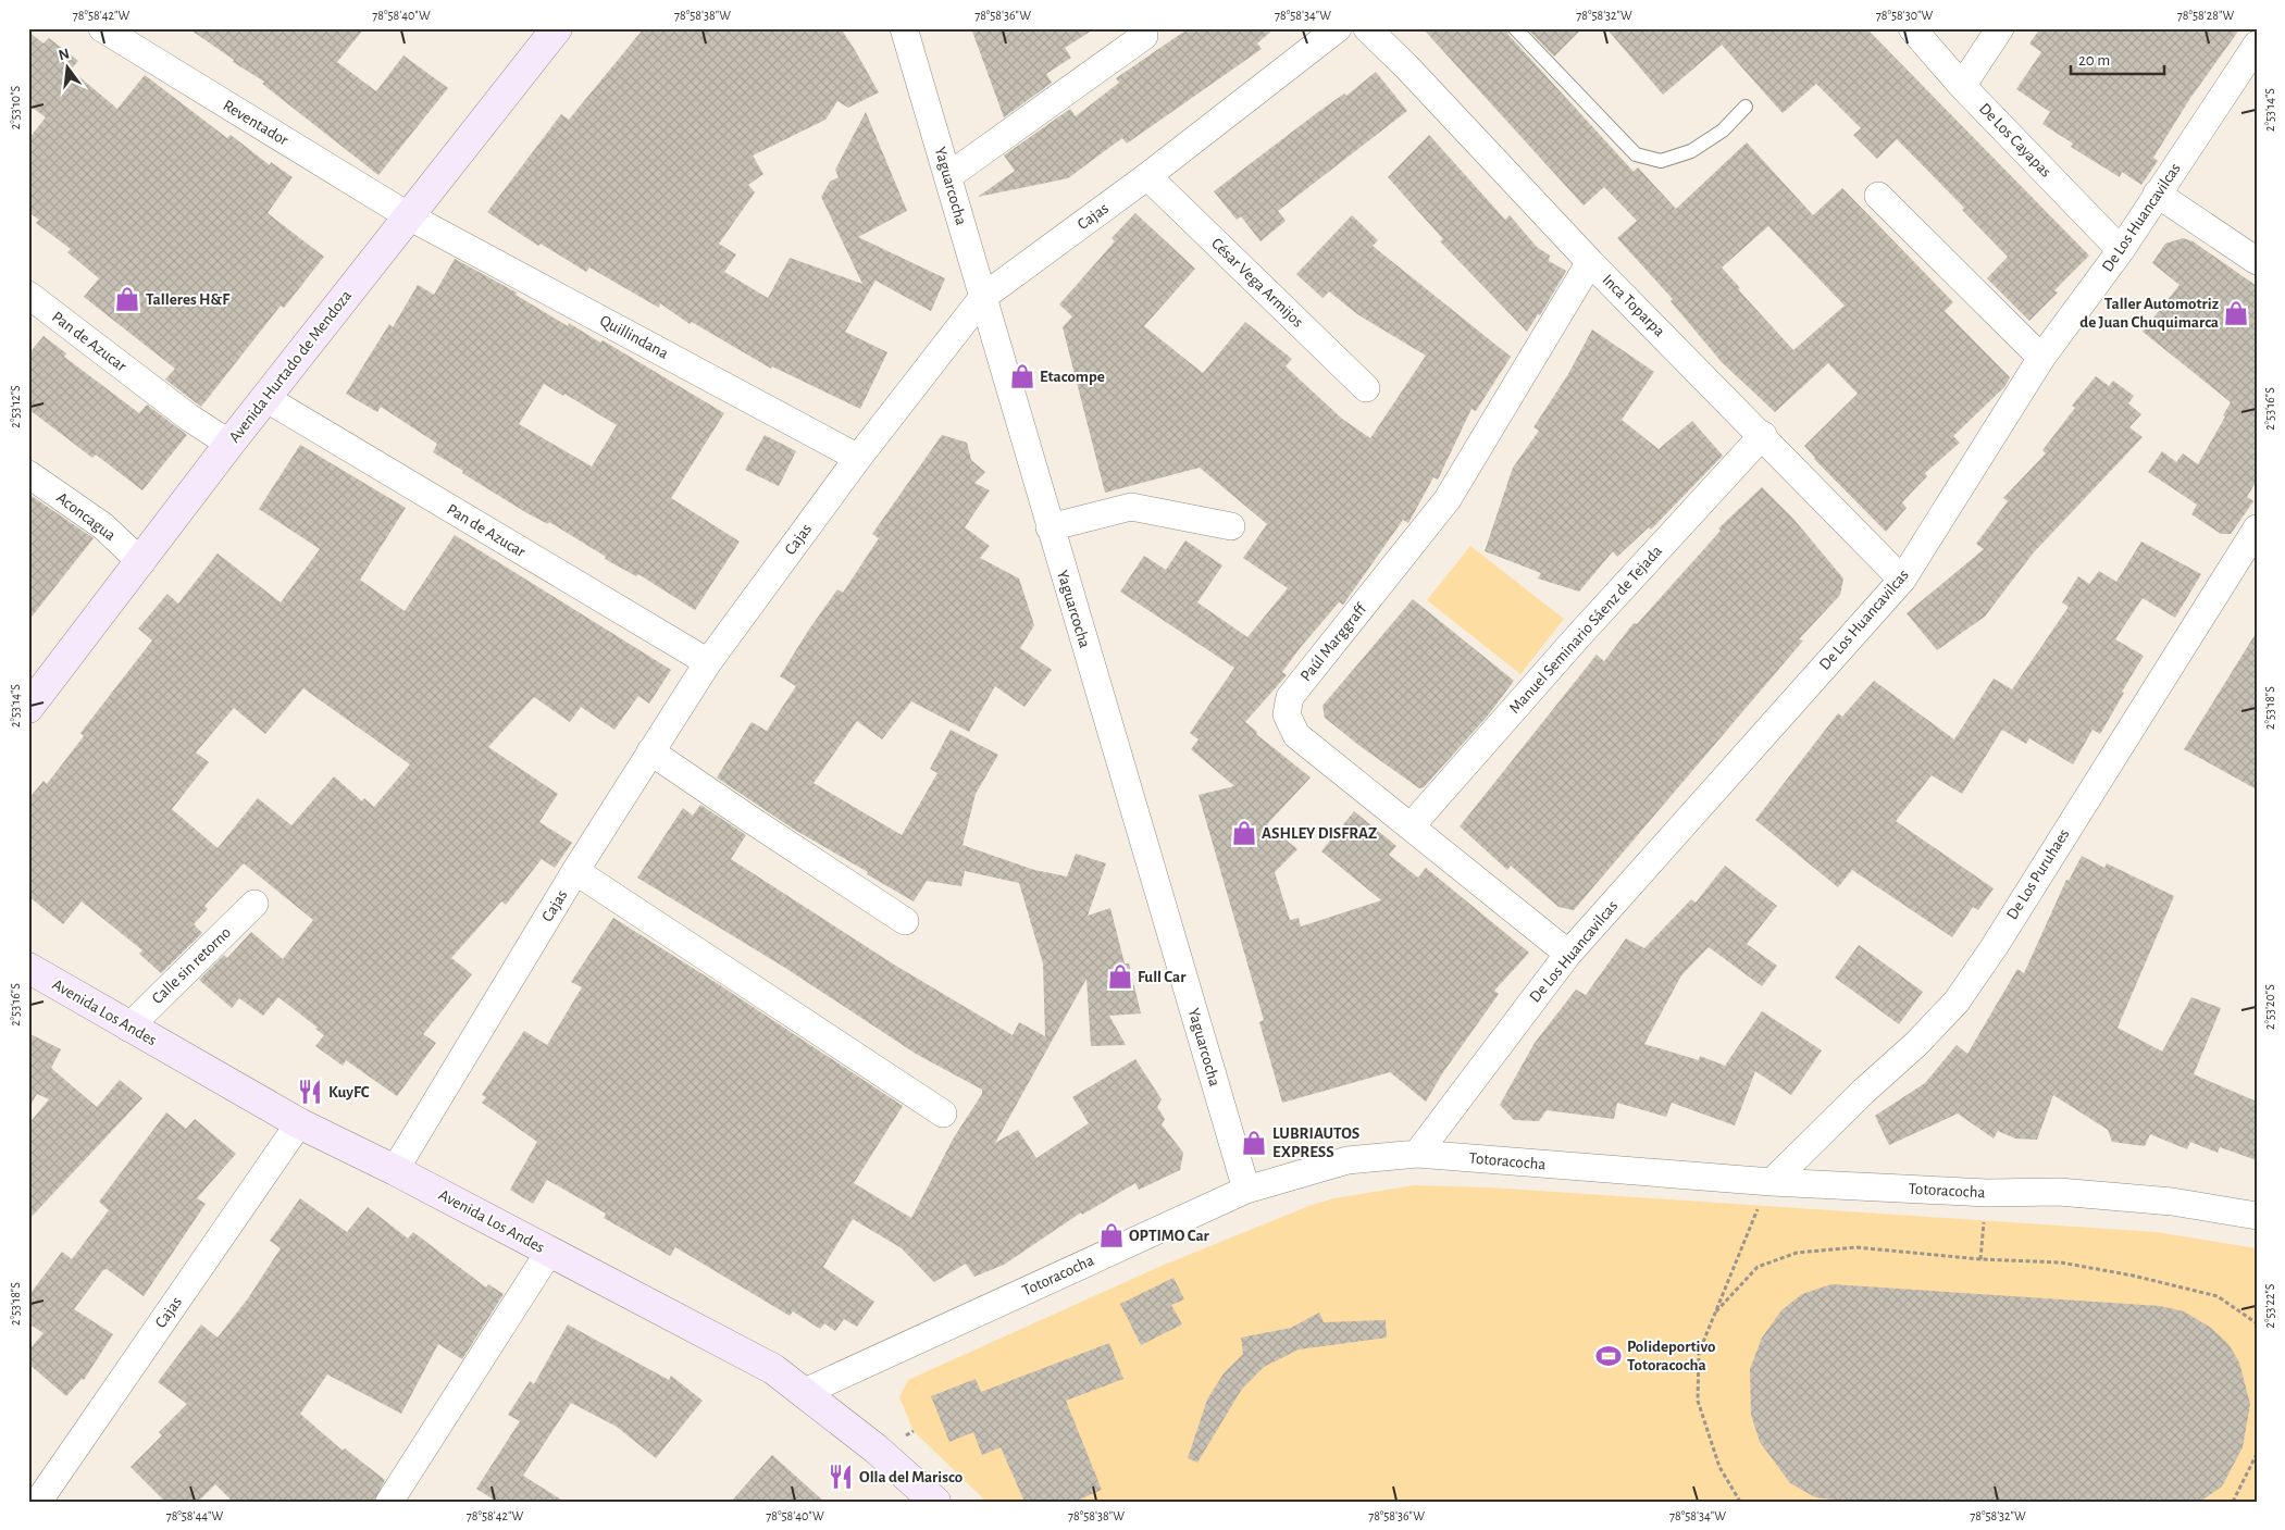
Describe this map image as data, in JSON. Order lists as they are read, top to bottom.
{
  "streets": {
    "main road": ["Avenida Hurtado de Mendoza", "Avenida Los Andes"],
    "street": [
      "Reventador",
      "De Los Cayapas",
      "Yaguarcocha",
      "Cajas",
      "De Los Huancavilcas",
      "César Vega Armijos",
      "Inca Toparpa",
      "Quillindana",
      "Pan de Azucar",
      "Aconcagua",
      "Manuel Seminario Sáenz de Tejada",
      "Paúl Marggraff",
      "De Los Puruhaes",
      "Calle sin retorno",
      "Totoracocha"
    ]
  },
  "crossings": [
    ["Reventador", "Quillindana"],
    ["Reventador", "Avenida Hurtado de Mendoza"],
    ["De Los Cayapas", "De Los Huancavilcas"],
    ["Yaguarcocha", "Cajas"],
    ["Yaguarcocha", "Totoracocha"],
    ["Cajas", "César Vega Armijos"],
    ["Cajas", "Quillindana"],
    ["Cajas", "Pan de Azucar"],
    ["Cajas", "Avenida Los Andes"],
    ["De Los Huancavilcas", "Inca Toparpa"],
    ["De Los Huancavilcas", "Paúl Marggraff"],
    ["De Los Huancavilcas", "Totoracocha"],
    ["Inca Toparpa", "Manuel Seminario Sáenz de Tejada"],
    ["Inca Toparpa", "Paúl Marggraff"],
    ["Quillindana", "Avenida Hurtado de Mendoza"],
    ["Pan de Azucar", "Avenida Hurtado de Mendoza"],
    ["Avenida Hurtado de Mendoza", "Aconcagua"],
    ["Manuel Seminario Sáenz de Tejada", "Paúl Marggraff"],
    ["De Los Puruhaes", "Totoracocha"],
    ["Calle sin retorno", "Avenida Los Andes"],
    ["Avenida Los Andes", "Totoracocha"]
  ],
  "places": {
    "shop": [
      "Talleres H&F",
      "Taller Automotriz de Juan Chuquimarca",
      "Etacompe",
      "ASHLEY DISFRAZ",
      "Full Car",
      "LUBRIAUTOS EXPRESS",
      "OPTIMO Car"
    ],
    "restaurant": ["KuyFC", "Olla del Marisco"],
    "sports": ["Polideportivo Totoracocha"]
  },
  "scale_bar": "20 m",
  "north": "top",
  "coordinates": [
    "78°58'42\"W",
    "78°58'40\"W",
    "78°58'38\"W",
    "78°58'36\"W",
    "78°58'34\"W",
    "78°58'32\"W",
    "78°58'30\"W",
    "78°58'28\"W",
    "2°53'10\"S",
    "2°53'14\"S",
    "2°53'12\"S",
    "2°53'16\"S",
    "2°53'18\"S",
    "2°53'20\"S",
    "2°53'22\"S",
    "78°58'44\"W"
  ]
}
